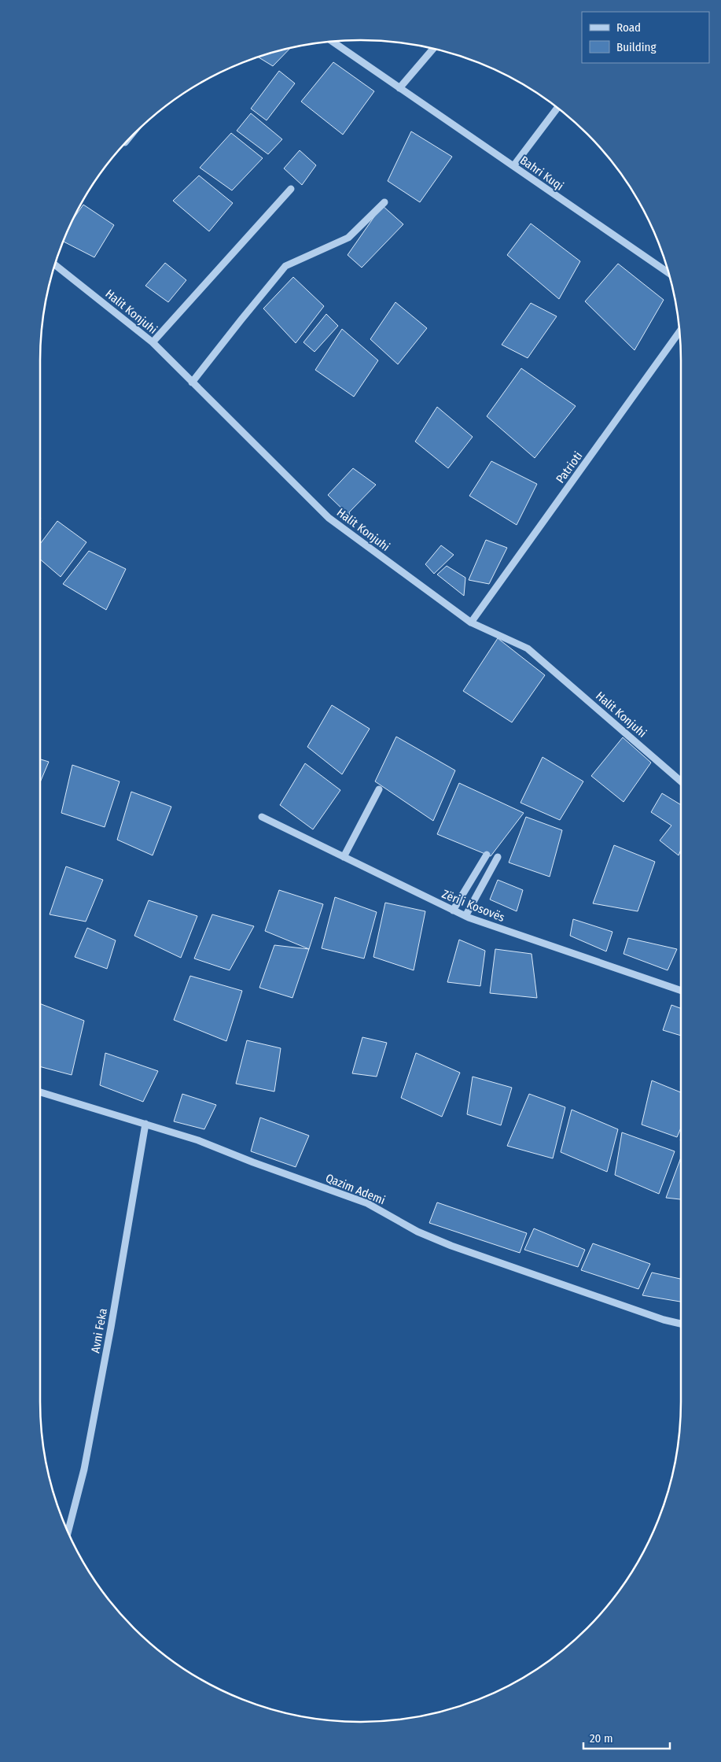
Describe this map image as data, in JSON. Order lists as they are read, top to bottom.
{
  "streets": {
    "street": [
      "Bahri Kuqi",
      "Halit Konjuhi",
      "Patrioti",
      "Zëri i Kosovës",
      "Qazim Ademi",
      "Avni Feka"
    ]
  },
  "crossings": [
    ["Halit Konjuhi", "Patrioti"],
    ["Qazim Ademi", "Avni Feka"]
  ],
  "legend": ["Road", "Building"],
  "scale_bar": "20 m"
}
